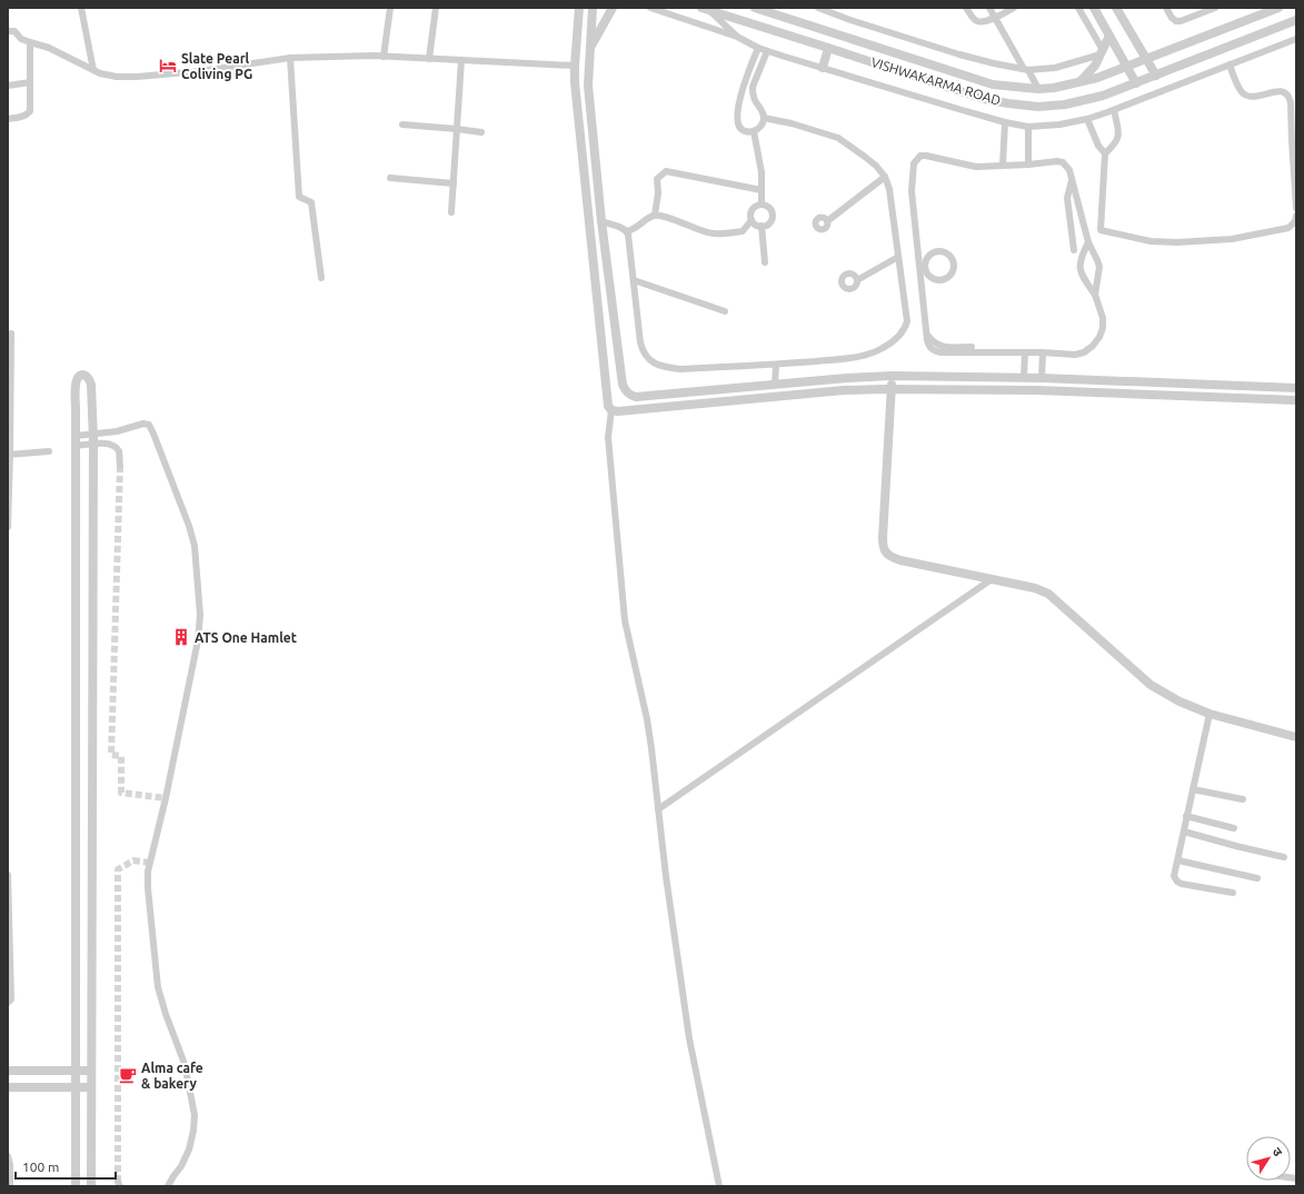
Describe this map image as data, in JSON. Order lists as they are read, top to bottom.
{
  "streets": {
    "street": ["VISHWAKARMA ROAD"]
  },
  "places": {
    "hotel": ["Slate Pearl Coliving PG"],
    "building": ["ATS One Hamlet"],
    "cafe": ["Alma cafe & bakery"]
  },
  "scale_bar": "100 m",
  "north": "top right"
}
